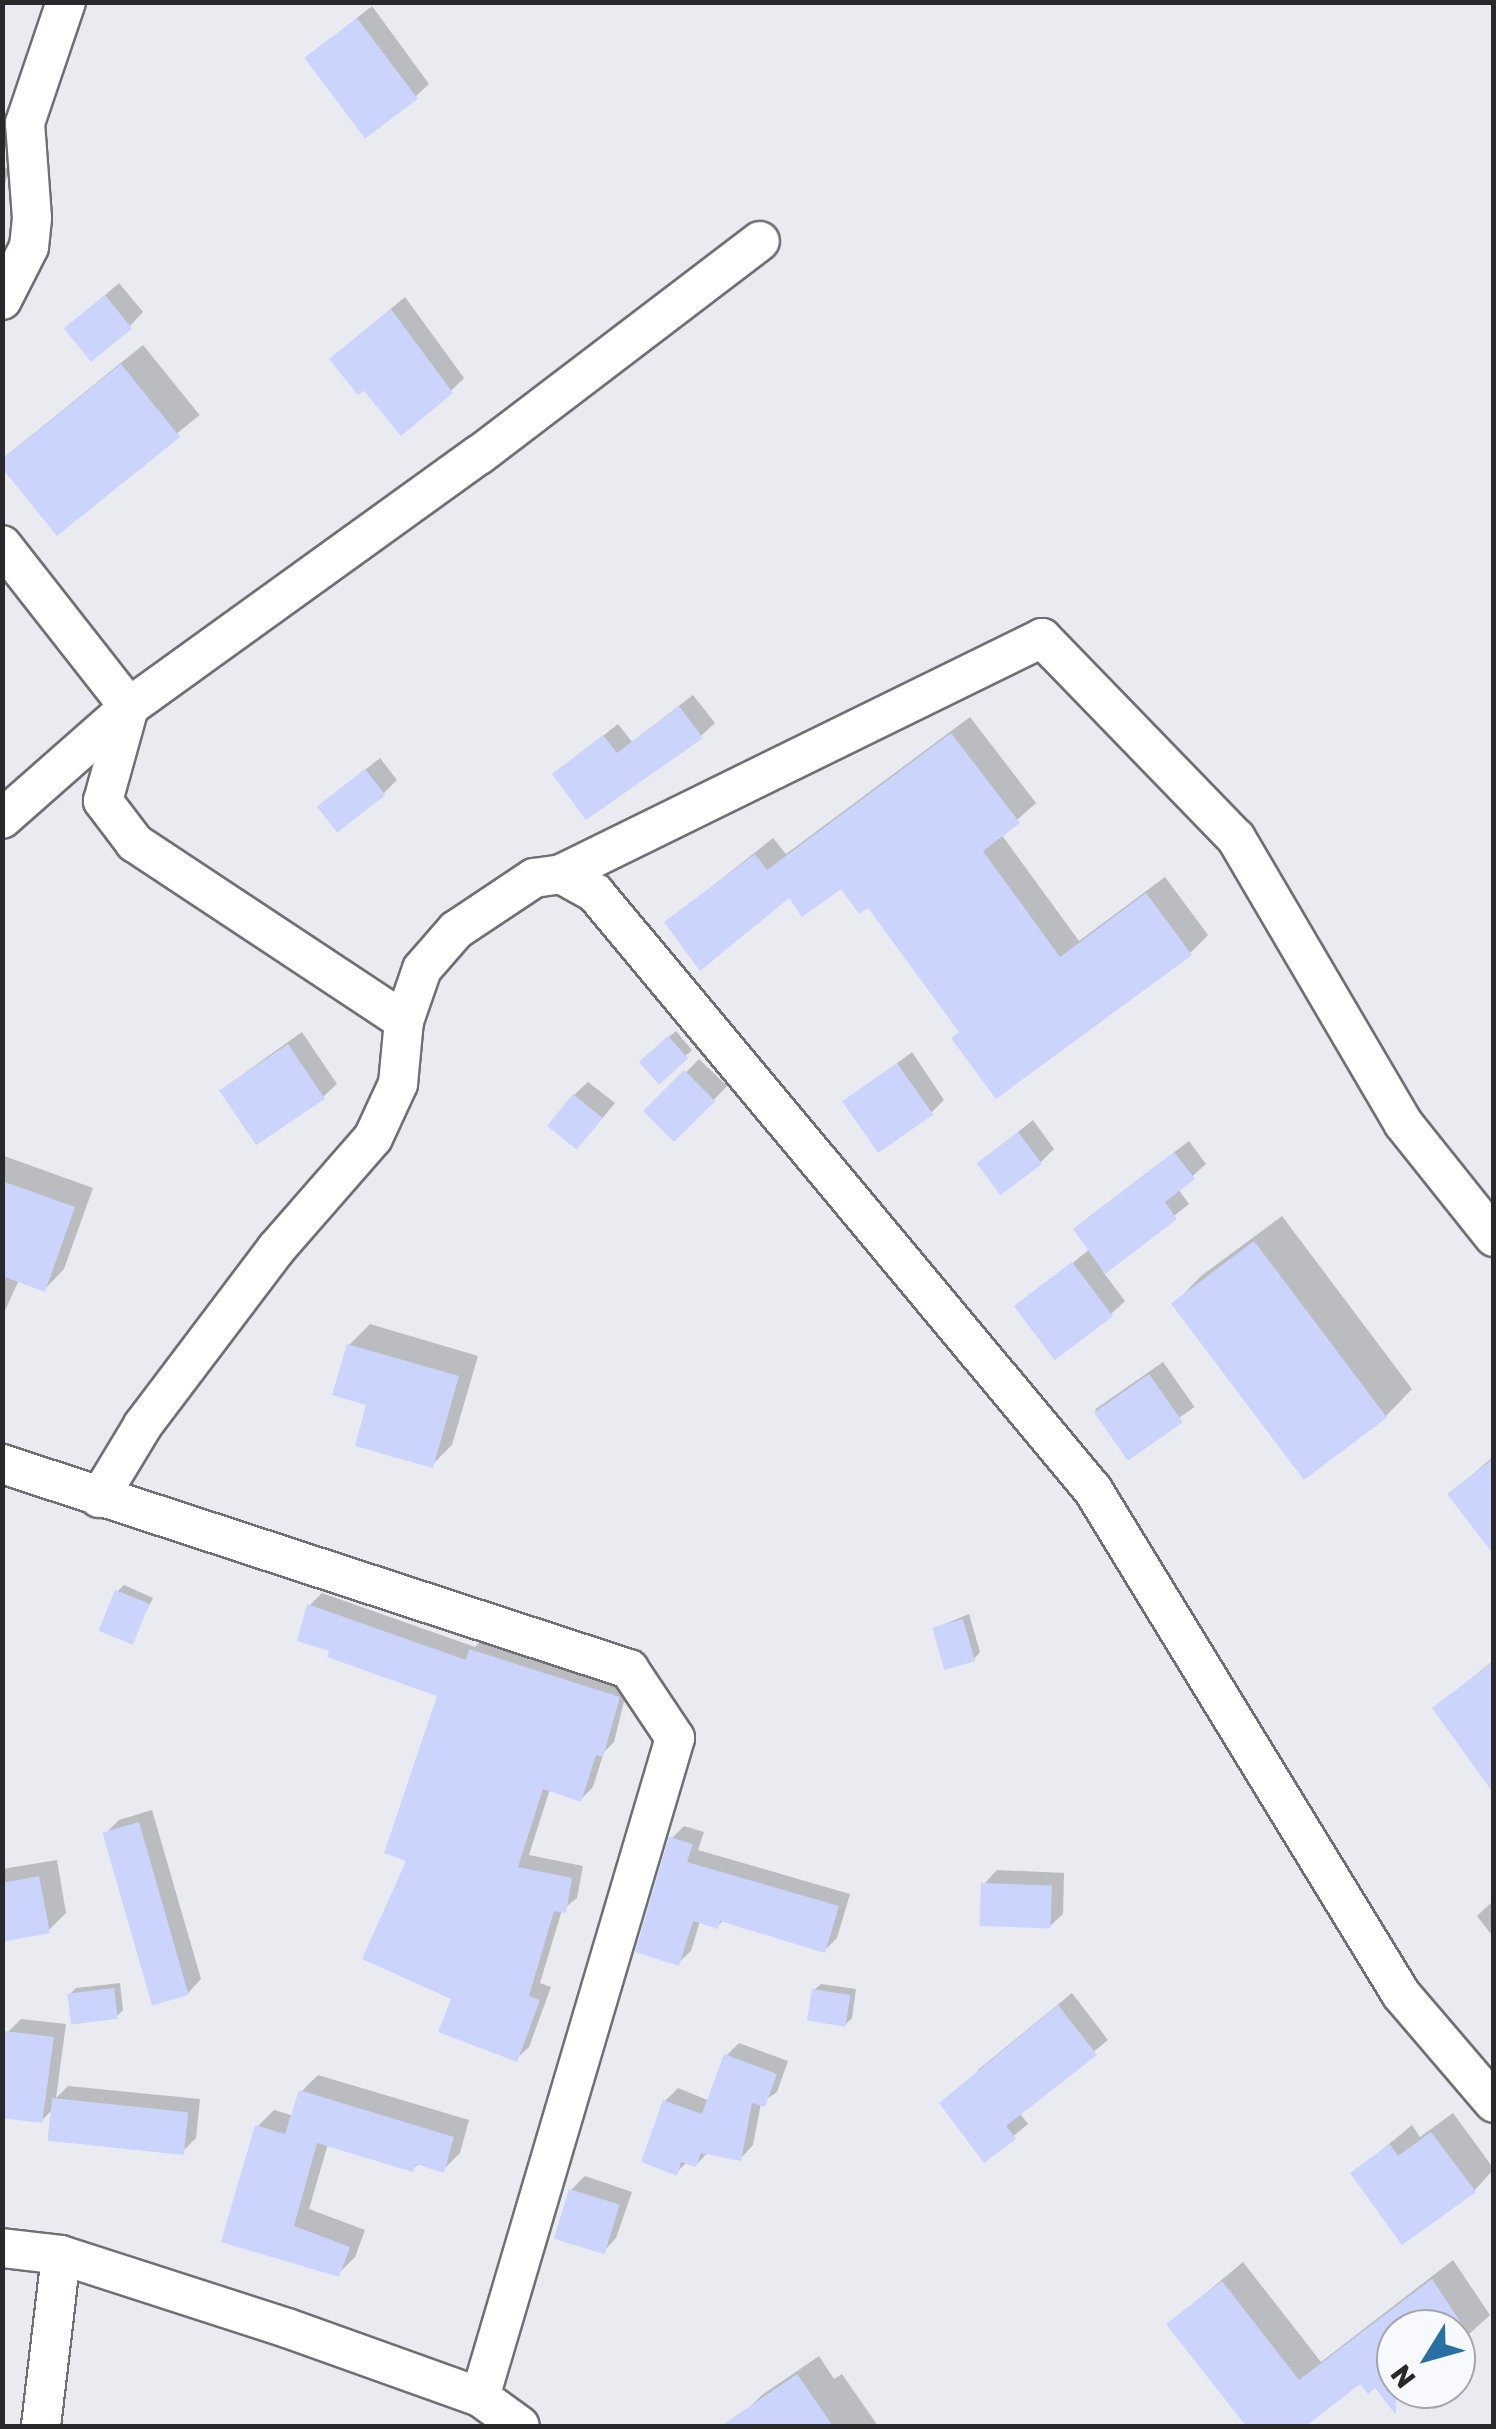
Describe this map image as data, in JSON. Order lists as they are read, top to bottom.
{
  "north": "bottom left"
}
